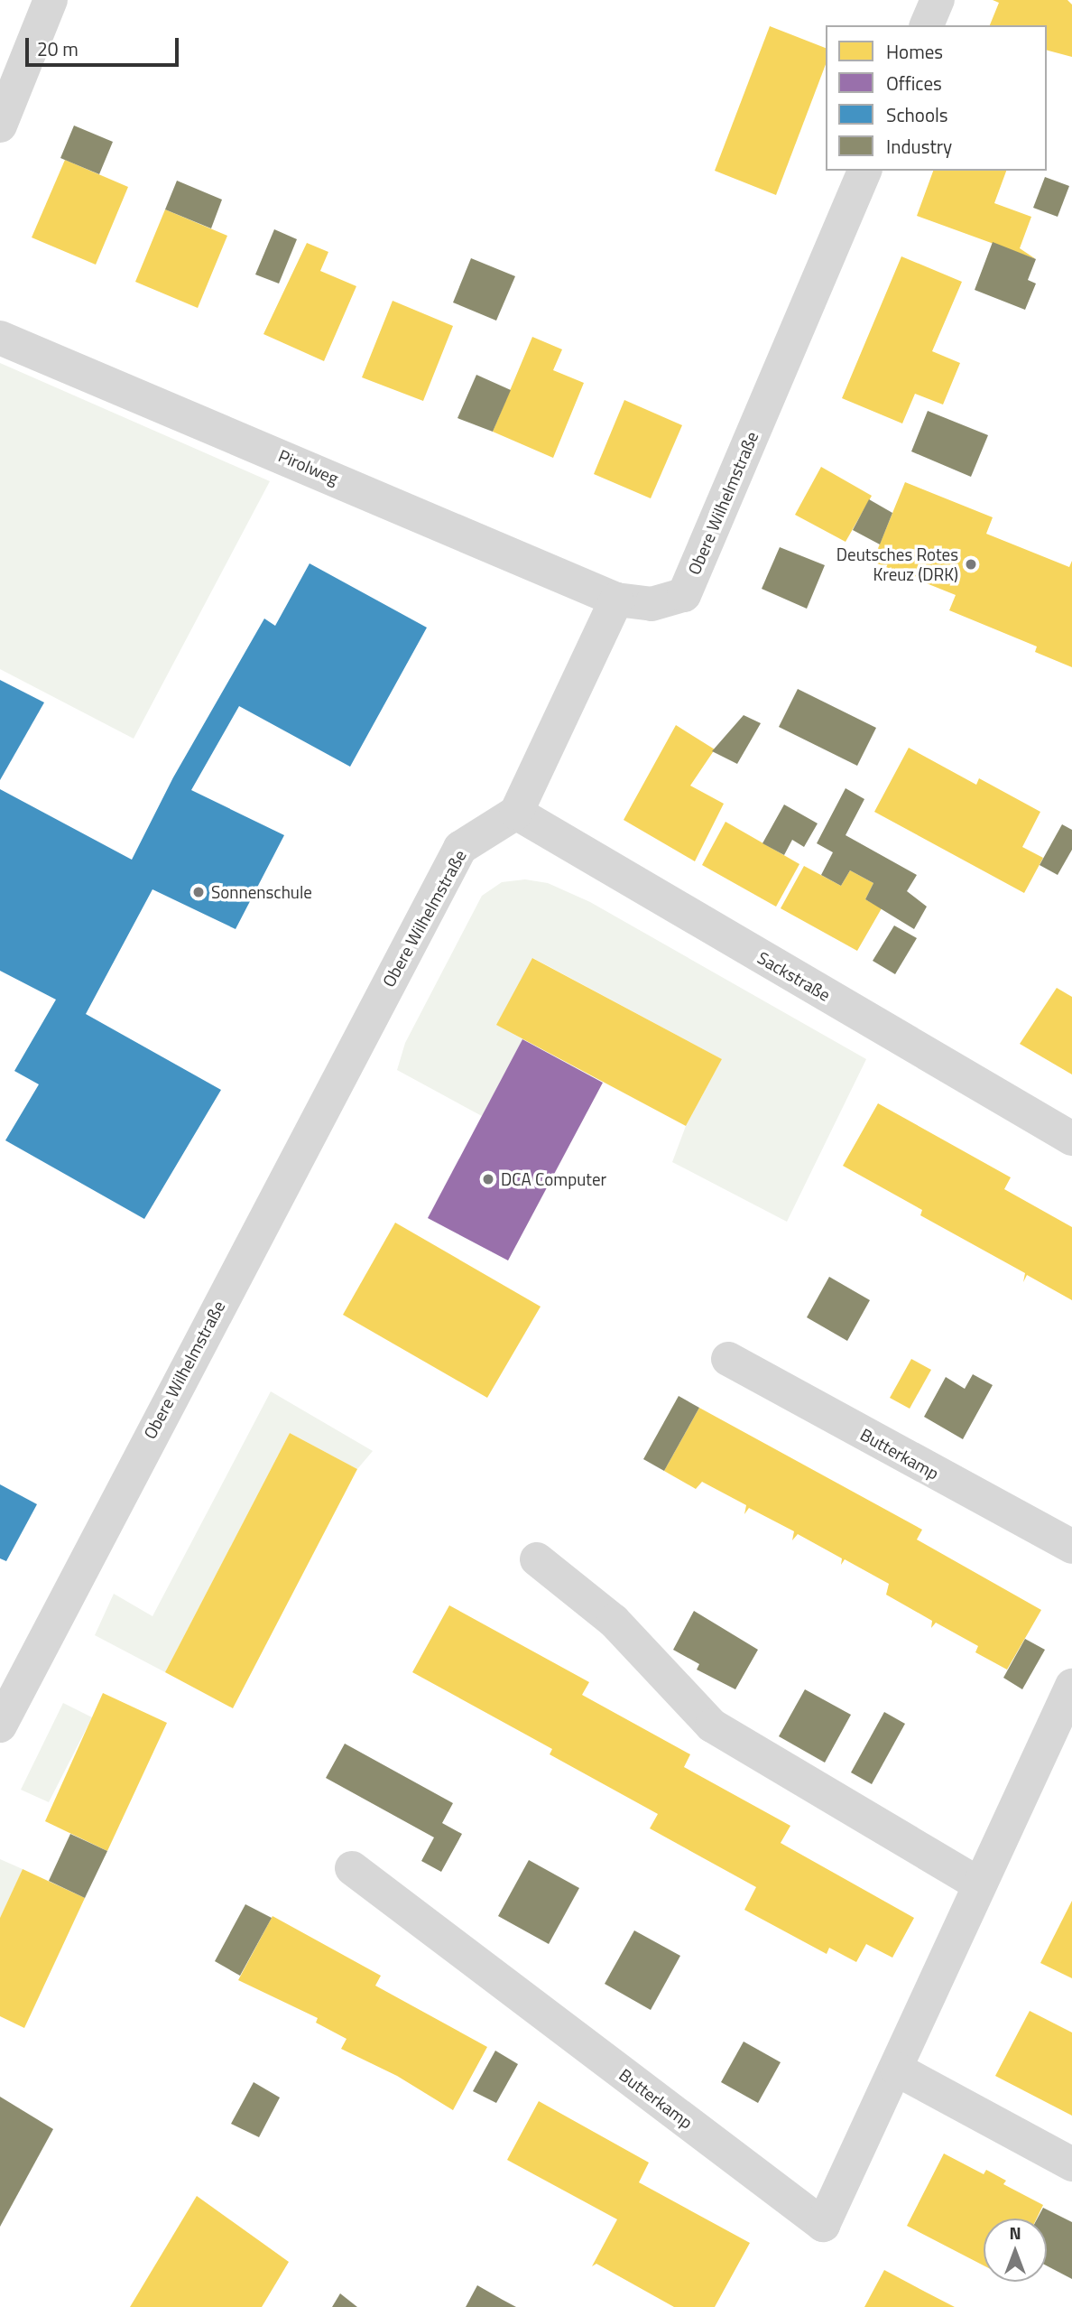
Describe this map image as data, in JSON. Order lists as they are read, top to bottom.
{
  "streets": {
    "street": [
      "Pirolweg",
      "Obere Wilhelmstraße",
      "Sackstraße",
      "Butterkamp"
    ]
  },
  "crossings": [
    ["Pirolweg", "Obere Wilhelmstraße"],
    ["Obere Wilhelmstraße", "Sackstraße"]
  ],
  "places": ["Deutsches Rotes Kreuz (DRK)", "Sonnenschule", "DCA Computer"],
  "legend": [
    "Homes",
    "Offices",
    "Schools",
    "Industry"
  ],
  "scale_bar": "20 m",
  "north": "top"
}
